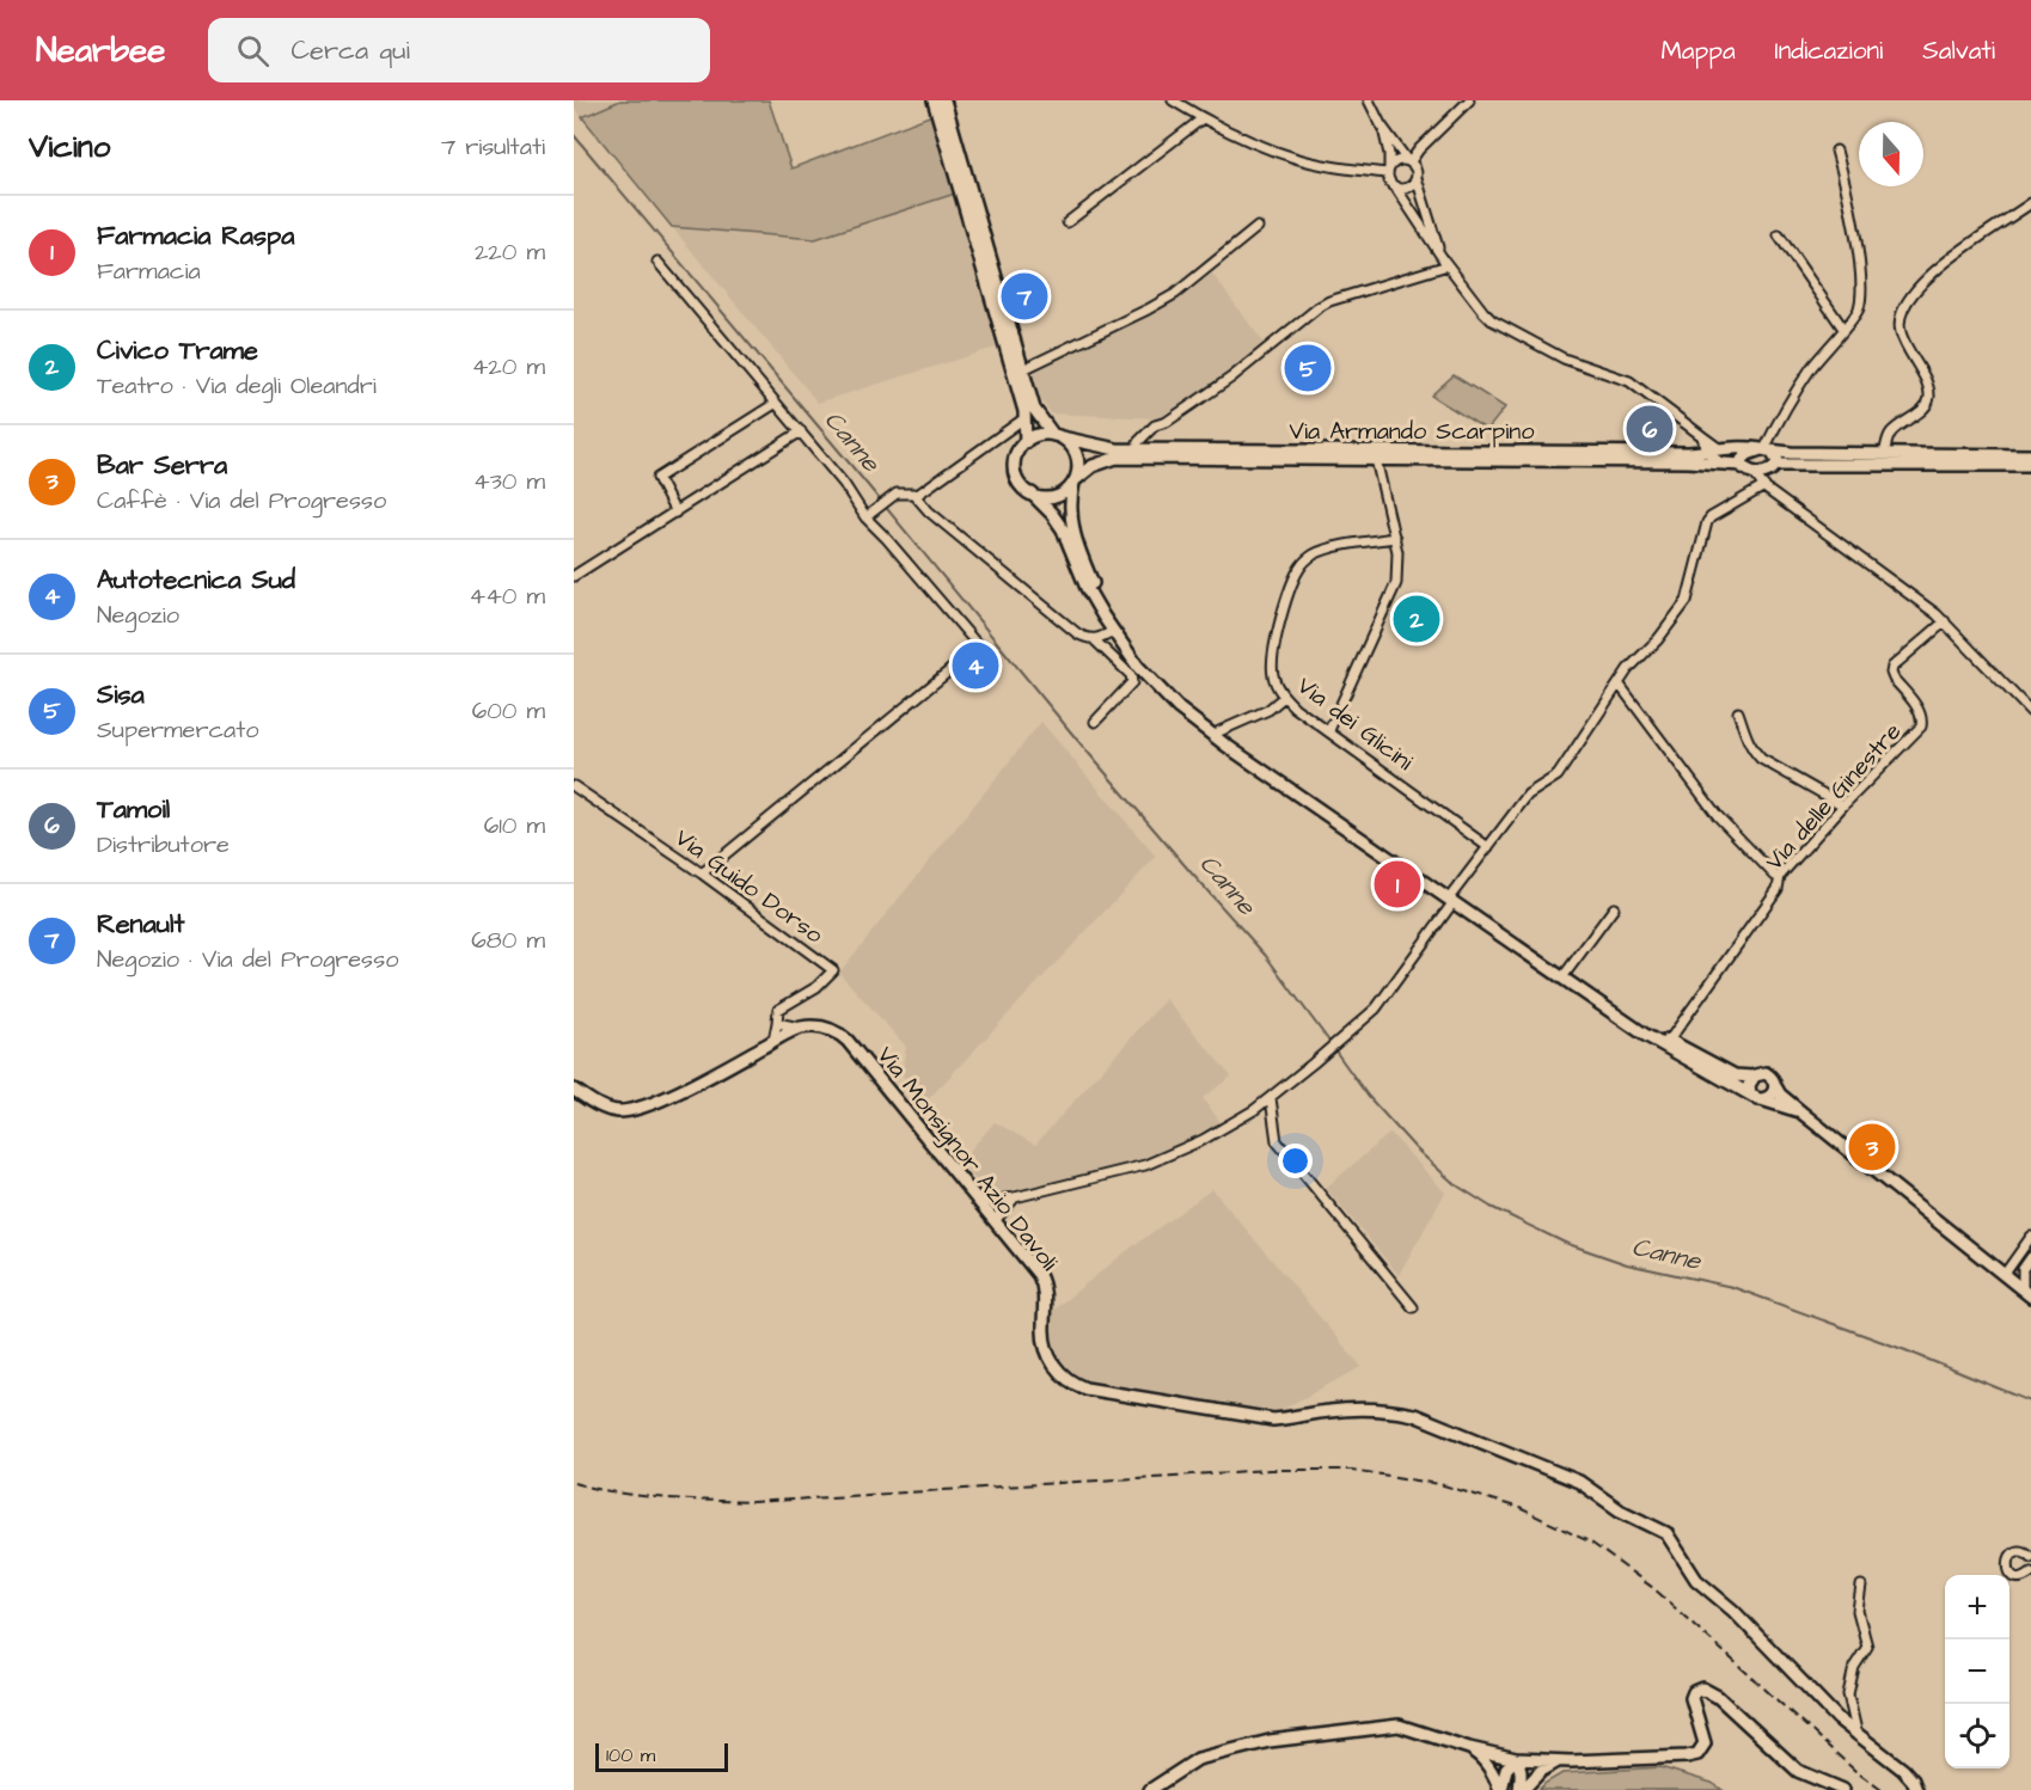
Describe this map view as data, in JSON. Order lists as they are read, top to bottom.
{
  "streets": {
    "street": [
      "Via Armando Scarpino",
      "Via dei Glicini",
      "Via delle Ginestre",
      "Via Guido Dorso",
      "Via Monsignor Azio Davoli"
    ]
  },
  "water": ["Canne"],
  "scale_bar": "100 m",
  "north": "bottom",
  "page": {
    "header": "Nearbee",
    "search": "Cerca qui",
    "nav": ["Mappa", "Indicazioni", "Salvati"],
    "heading": ["Vicino", "7 risultati"],
    "list": [
      {
        "mark": "1",
        "name": "Farmacia Raspa",
        "note": "Farmacia",
        "value": "220 m"
      },
      {
        "mark": "2",
        "name": "Civico Trame",
        "note": "Teatro · Via degli Oleandri",
        "value": "420 m"
      },
      {
        "mark": "3",
        "name": "Bar Serra",
        "note": "Caffè · Via del Progresso",
        "value": "430 m"
      },
      {
        "mark": "4",
        "name": "Autotecnica Sud",
        "note": "Negozio",
        "value": "440 m"
      },
      {
        "mark": "5",
        "name": "Sisa",
        "note": "Supermercato",
        "value": "600 m"
      },
      {
        "mark": "6",
        "name": "Tamoil",
        "note": "Distributore",
        "value": "610 m"
      },
      {
        "mark": "7",
        "name": "Renault",
        "note": "Negozio · Via del Progresso",
        "value": "680 m"
      }
    ],
    "pins": [
      "7",
      "5",
      "6",
      "2",
      "4",
      "1",
      "3"
    ],
    "map_buttons": ["+", "−"],
    "scale": "100 m"
  }
}
